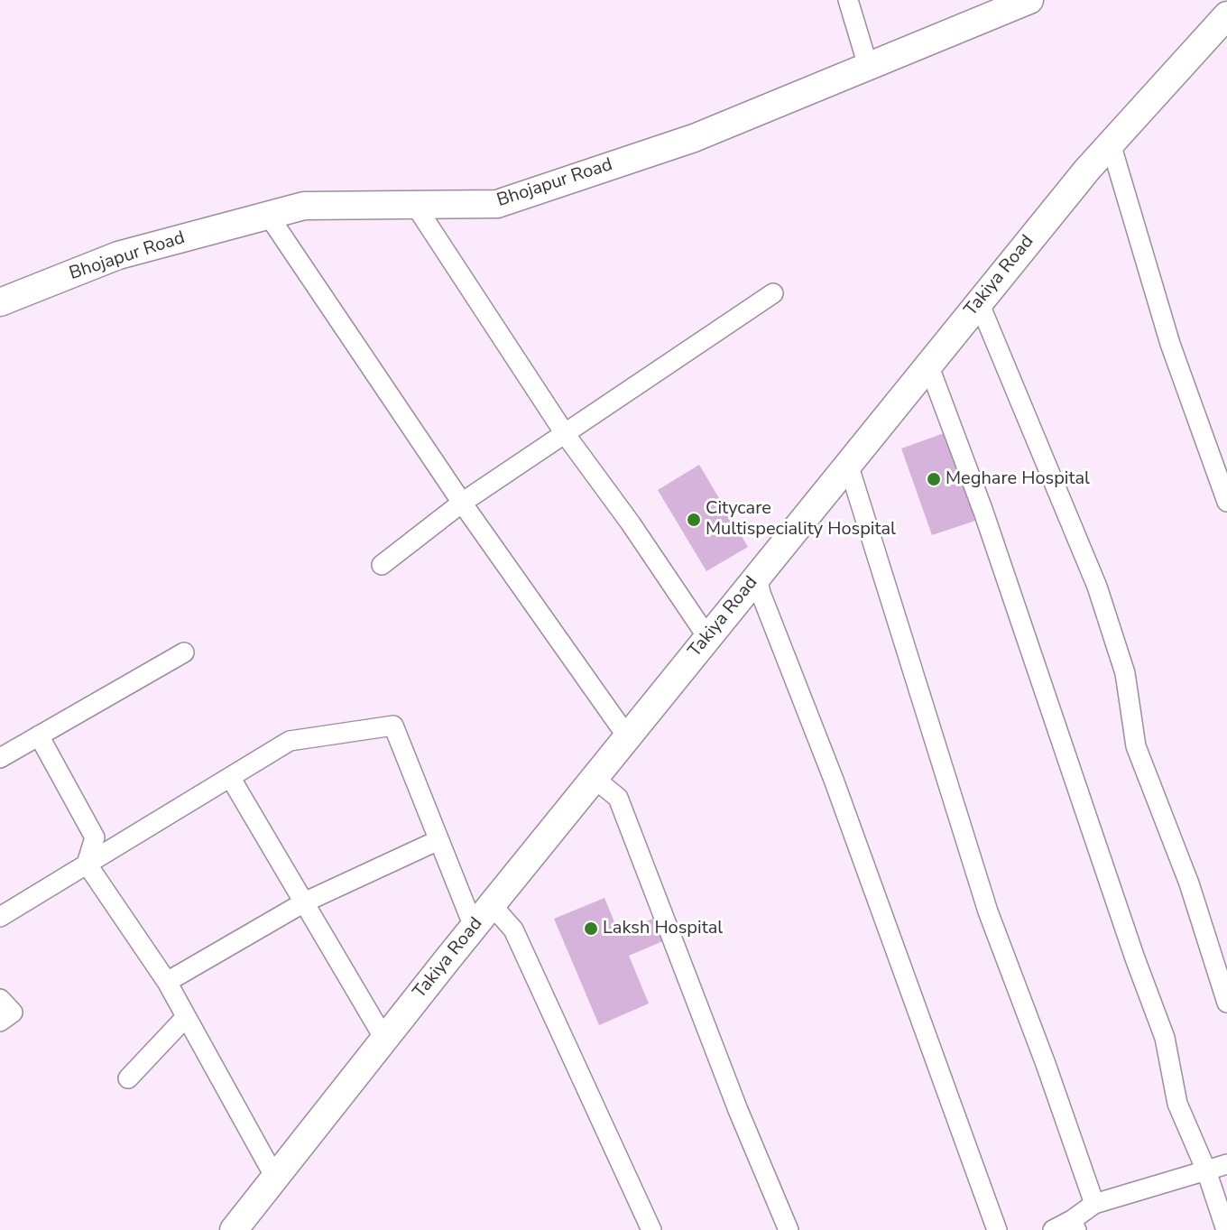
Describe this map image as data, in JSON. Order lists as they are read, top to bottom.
{
  "streets": {
    "main road": ["Bhojapur Road", "Takiya Road"]
  },
  "places": ["Meghare Hospital", "Citycare Multispeciality Hospital", "Laksh Hospital"]
}
